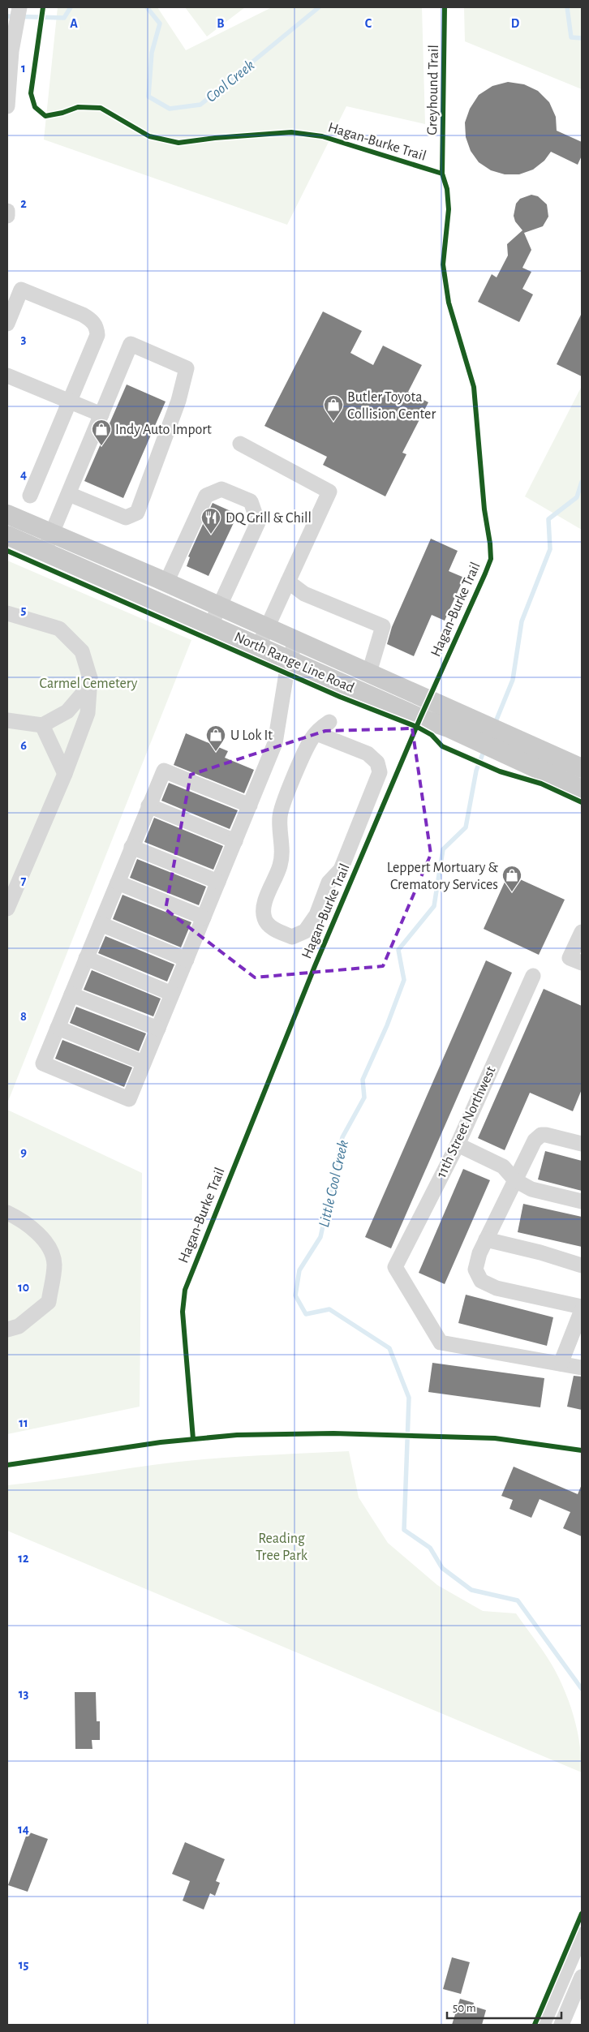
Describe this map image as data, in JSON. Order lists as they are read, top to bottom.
{
  "streets": {
    "main road": ["North Range Line Road"],
    "street": ["11th Street Northwest"],
    "cycle path": ["Greyhound Trail", "Hagan-Burke Trail"]
  },
  "water": ["Cool Creek", "Little Cool Creek"],
  "parks": ["Carmel Cemetery", "Reading Tree Park"],
  "places": {
    "shop": [
      "Butler Toyota Collision Center",
      "Indy Auto Import",
      "U Lok It",
      "Leppert Mortuary & Crematory Services"
    ],
    "restaurant": ["DQ Grill & Chill"]
  },
  "scale_bar": "50 m",
  "grid": {
    "columns": [
      "A",
      "B",
      "C",
      "D"
    ],
    "rows": [
      "1",
      "2",
      "3",
      "4",
      "5",
      "6",
      "7",
      "8",
      "9",
      "10",
      "11",
      "12",
      "13",
      "14",
      "15"
    ]
  }
}
